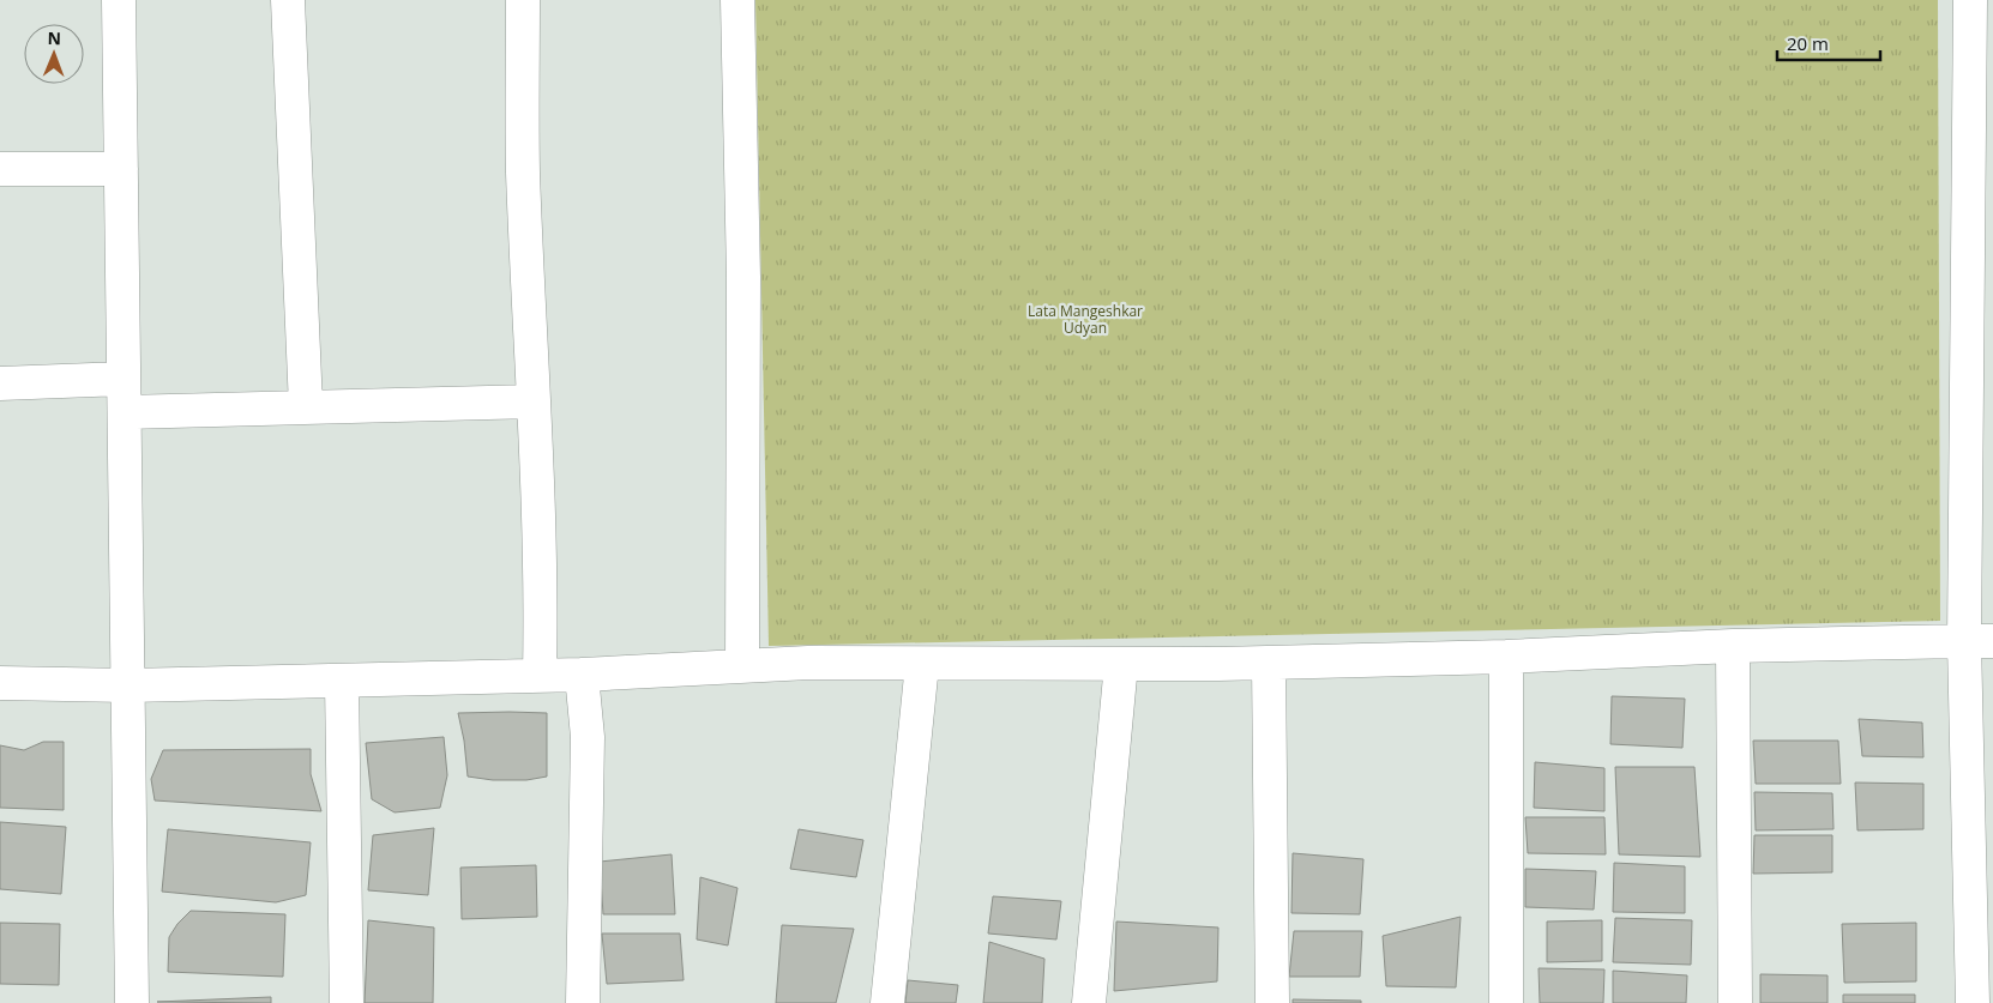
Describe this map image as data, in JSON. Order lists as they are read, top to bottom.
{
  "parks": ["Lata Mangeshkar Udyan"],
  "scale_bar": "20 m",
  "north": "top"
}
